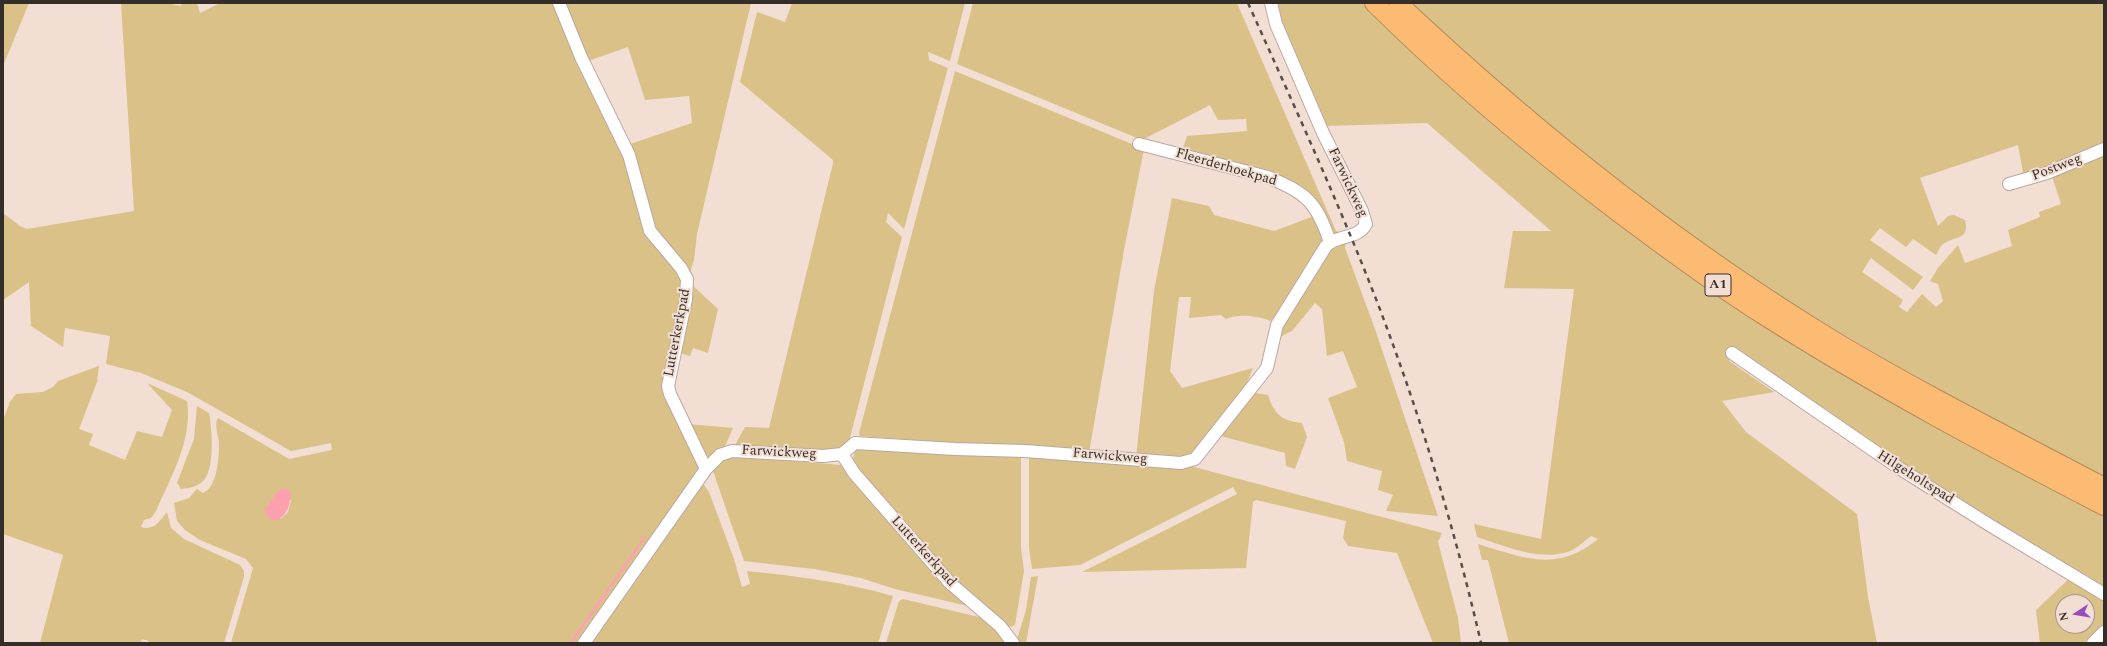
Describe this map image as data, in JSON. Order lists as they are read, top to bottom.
{
  "streets": {
    "highway": ["A1"],
    "street": [
      "Fleerderhoekpad",
      "Postweg",
      "Farwickweg",
      "Lutterkerkpad",
      "Hilgeholtspad"
    ]
  },
  "crossings": [
    ["Fleerderhoekpad", "Farwickweg"],
    ["Farwickweg", "Lutterkerkpad"]
  ],
  "north": "left"
}
